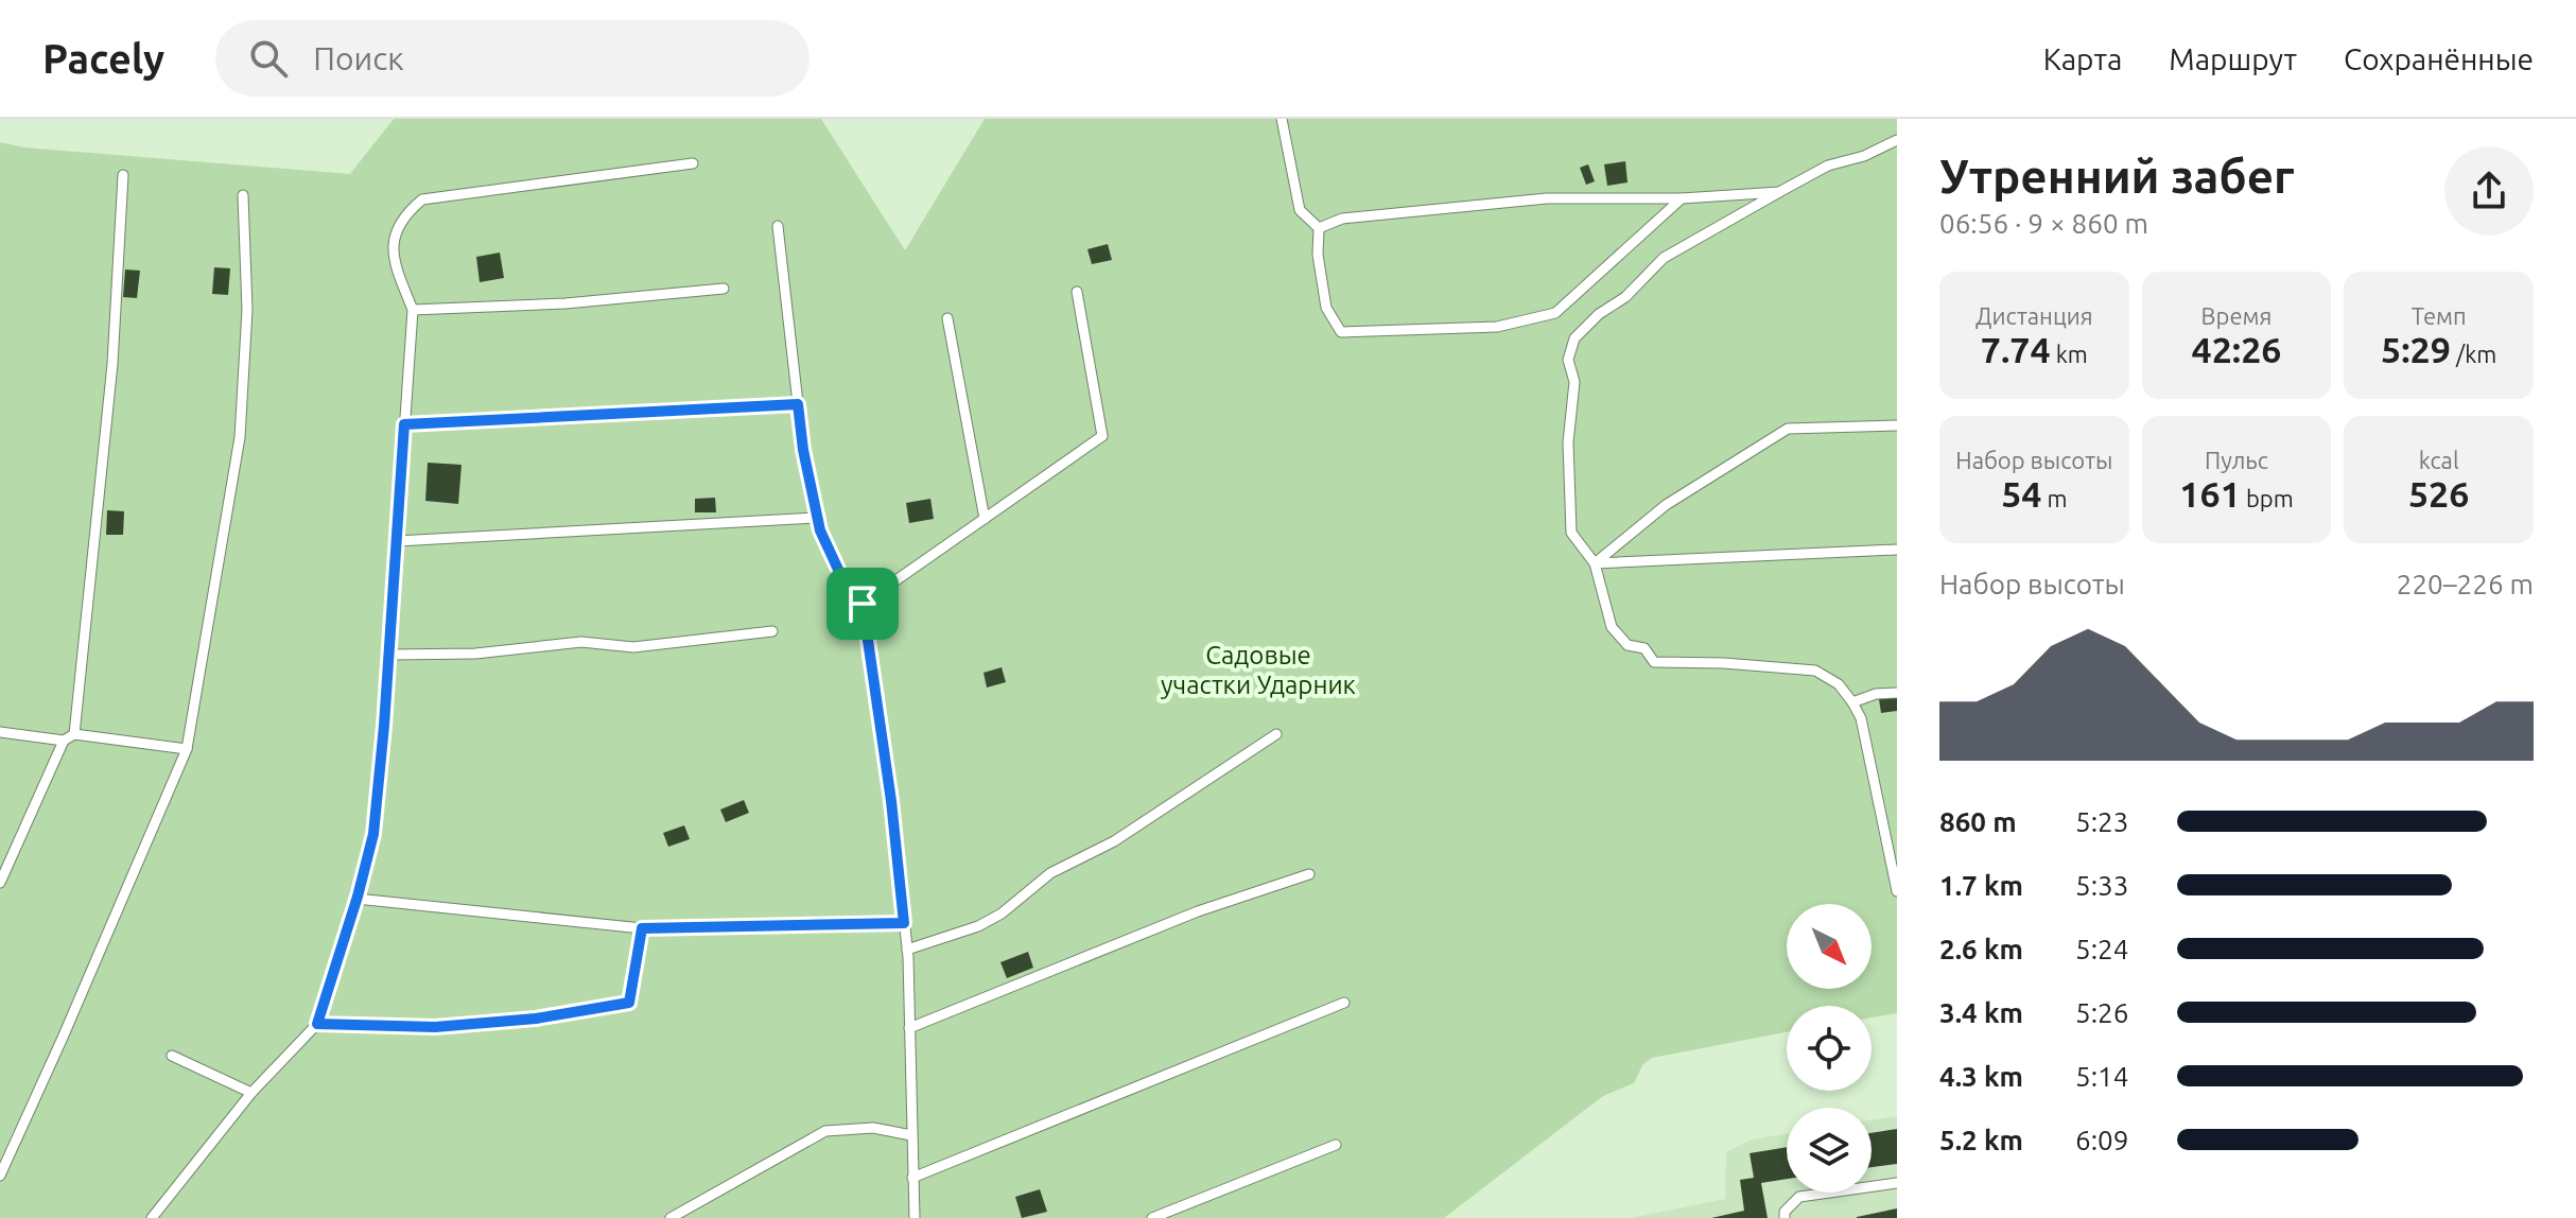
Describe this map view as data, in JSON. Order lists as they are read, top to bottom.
{
  "parks": ["Садовые участки Ударник"],
  "north": "bottom right",
  "page": {
    "header": "Pacely",
    "search": "Поиск",
    "nav": ["Карта", "Маршрут", "Сохранённые"],
    "heading": ["Утренний забег", "06:56 · 9 × 860 m"],
    "stats": [
      ["Дистанция", "7.74 km"],
      ["Время", "42:26"],
      ["Темп", "5:29 /km"],
      ["Набор высоты", "54 m"],
      ["Пульс", "161 bpm"],
      ["kcal", "526"]
    ],
    "chart": ["Набор высоты", "220–226 m"],
    "list": [
      {
        "name": "860 m",
        "note": "5:23"
      },
      {
        "name": "1.7 km",
        "note": "5:33"
      },
      {
        "name": "2.6 km",
        "note": "5:24"
      },
      {
        "name": "3.4 km",
        "note": "5:26"
      },
      {
        "name": "4.3 km",
        "note": "5:14"
      },
      {
        "name": "5.2 km",
        "note": "6:09"
      }
    ]
  }
}
